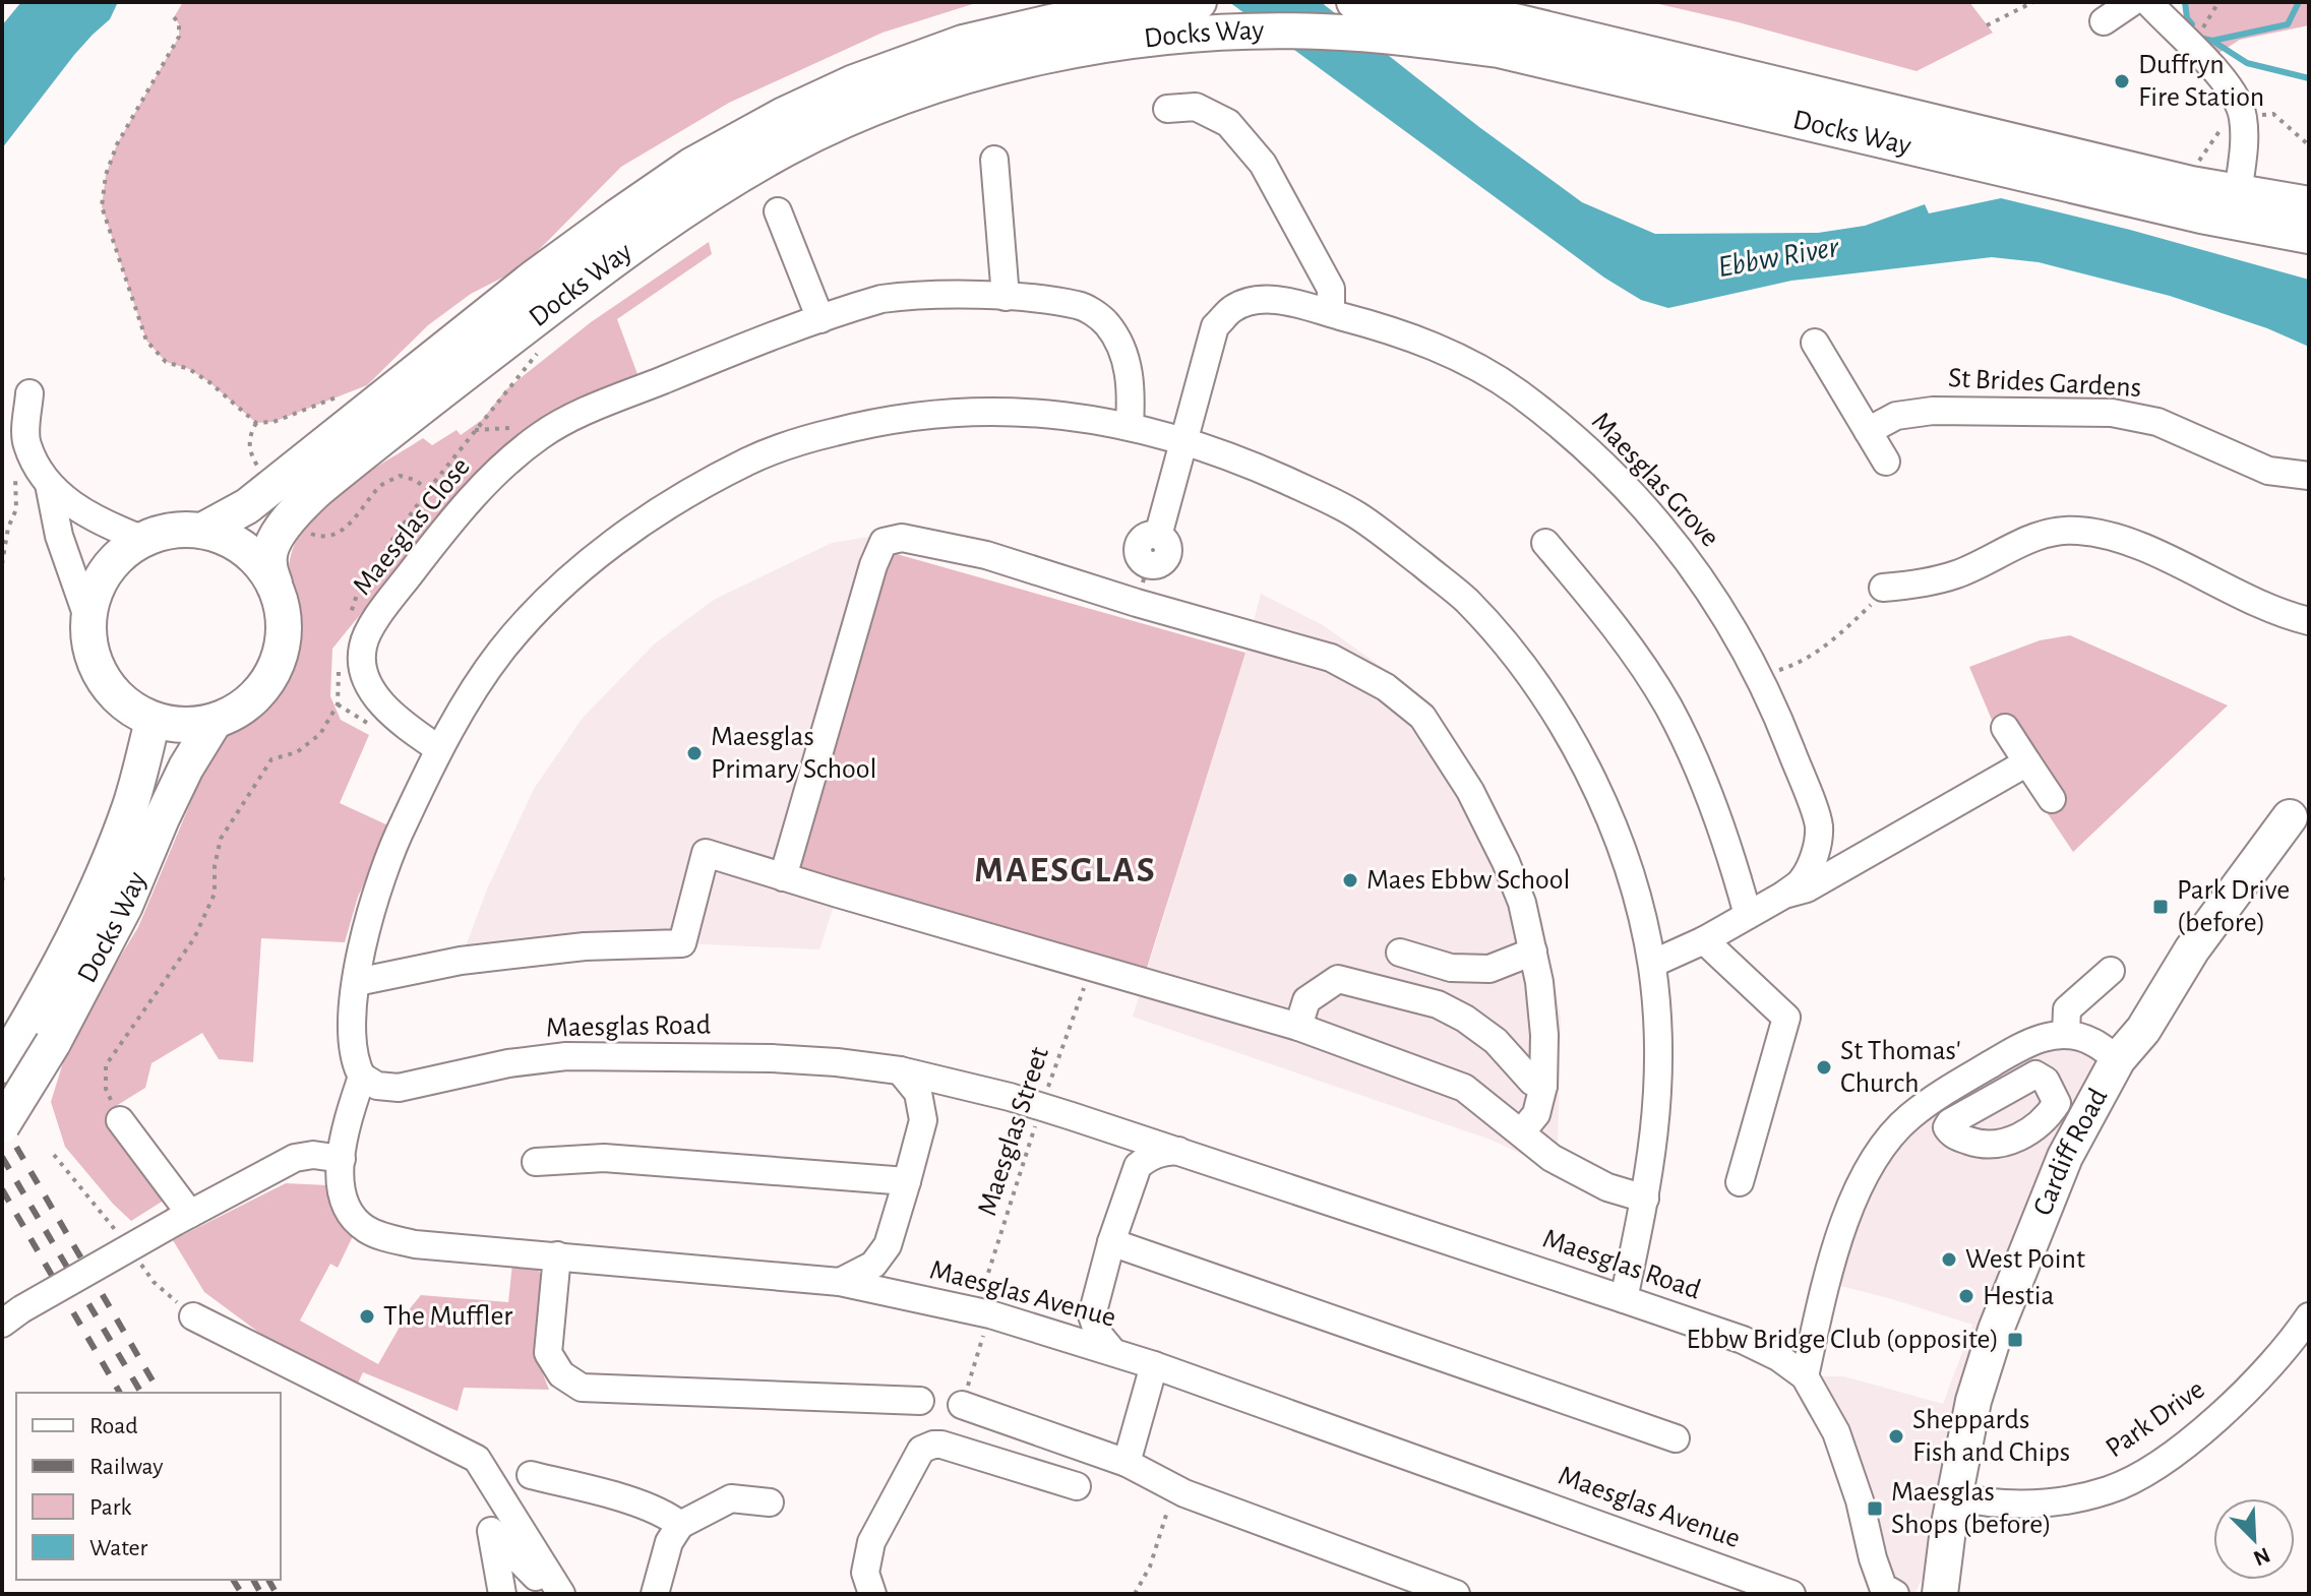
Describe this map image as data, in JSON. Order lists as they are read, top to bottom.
{
  "streets": {
    "main road": ["Docks Way", "Cardiff Road"],
    "street": [
      "St Brides Gardens",
      "Maesglas Grove",
      "Maesglas Close",
      "Maesglas Road",
      "Maesglas Avenue",
      "Park Drive"
    ],
    "path": ["Maesglas Street"]
  },
  "crossings": [
    ["Maesglas Road", "Maesglas Street"],
    ["Maesglas Road", "Cardiff Road"],
    ["Maesglas Road", "Maesglas Avenue"],
    ["Maesglas Street", "Maesglas Avenue"],
    ["Cardiff Road", "Park Drive"]
  ],
  "districts": ["MAESGLAS"],
  "water": ["Ebbw River"],
  "places": {
    "other": [
      "Duffryn Fire Station",
      "Maesglas Primary School",
      "Maes Ebbw School",
      "St Thomas' Church",
      "West Point",
      "Hestia",
      "The Muffler",
      "Sheppards Fish and Chips"
    ],
    "transit": ["Park Drive (before)", "Ebbw Bridge Club (opposite)", "Maesglas Shops (before)"]
  },
  "legend": [
    "Road",
    "Railway",
    "Park",
    "Water"
  ],
  "north": "bottom right"
}
